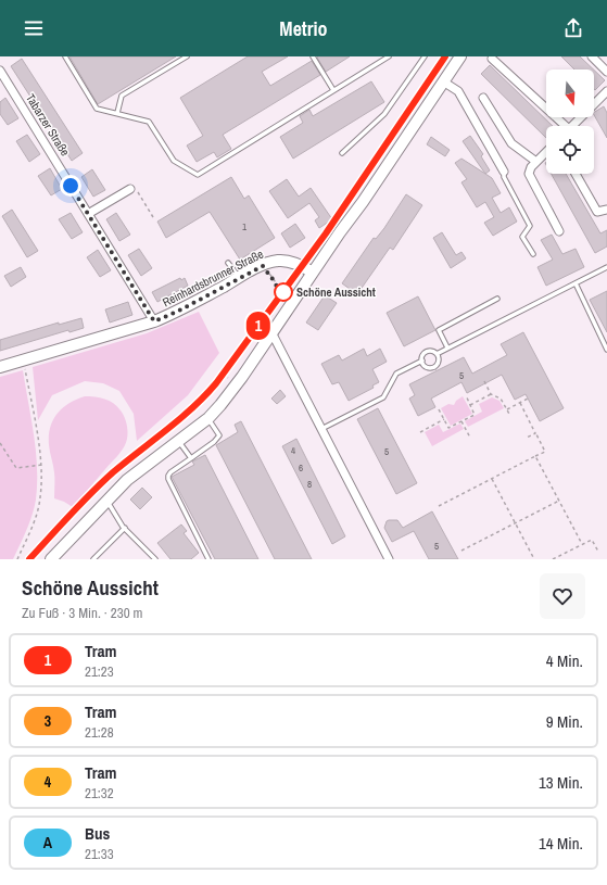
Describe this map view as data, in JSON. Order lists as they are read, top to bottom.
{
  "streets": {
    "main road": ["Reinhardsbrunner Straße"],
    "street": ["Tabarzer Straße"]
  },
  "crossings": [
    ["Tabarzer Straße", "Reinhardsbrunner Straße"]
  ],
  "places": ["Schöne Aussicht"],
  "lines": ["tram line 1"],
  "house_numbers": [
    "1",
    "5",
    "4",
    "5",
    "6",
    "8",
    "5"
  ],
  "north": "bottom",
  "page": {
    "header": "Metrio",
    "on_map": "1",
    "heading": ["Schöne Aussicht", "Zu Fuß · 3 Min. · 230 m"],
    "list": [
      {
        "mark": "1",
        "name": "Tram",
        "note": "21:23",
        "value": "4 Min."
      },
      {
        "mark": "3",
        "name": "Tram",
        "note": "21:28",
        "value": "9 Min."
      },
      {
        "mark": "4",
        "name": "Tram",
        "note": "21:32",
        "value": "13 Min."
      },
      {
        "mark": "A",
        "name": "Bus",
        "note": "21:33",
        "value": "14 Min."
      }
    ]
  }
}
